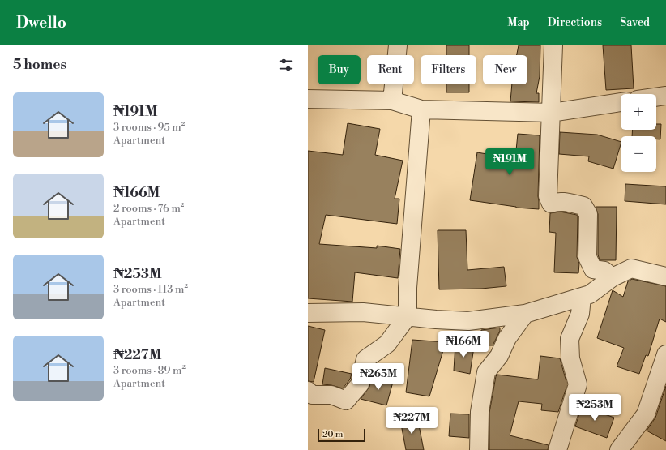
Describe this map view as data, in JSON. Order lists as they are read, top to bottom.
{
  "scale_bar": "20 m",
  "page": {
    "header": "Dwello",
    "nav": ["Map", "Directions", "Saved"],
    "heading": "5 homes",
    "chip": [
      "Buy",
      "Rent",
      "Filters",
      "New"
    ],
    "list": [
      {
        "name": "₦191M",
        "note": "3 rooms · 95 m² · Apartment"
      },
      {
        "name": "₦166M",
        "note": "2 rooms · 76 m² · Apartment"
      },
      {
        "name": "₦253M",
        "note": "3 rooms · 113 m² · Apartment"
      },
      {
        "name": "₦227M",
        "note": "3 rooms · 89 m² · Apartment"
      }
    ],
    "map_buttons": ["+", "−"],
    "price": [
      "₦191M",
      "₦166M",
      "₦265M",
      "₦253M",
      "₦227M"
    ],
    "scale": "20 m"
  }
}
